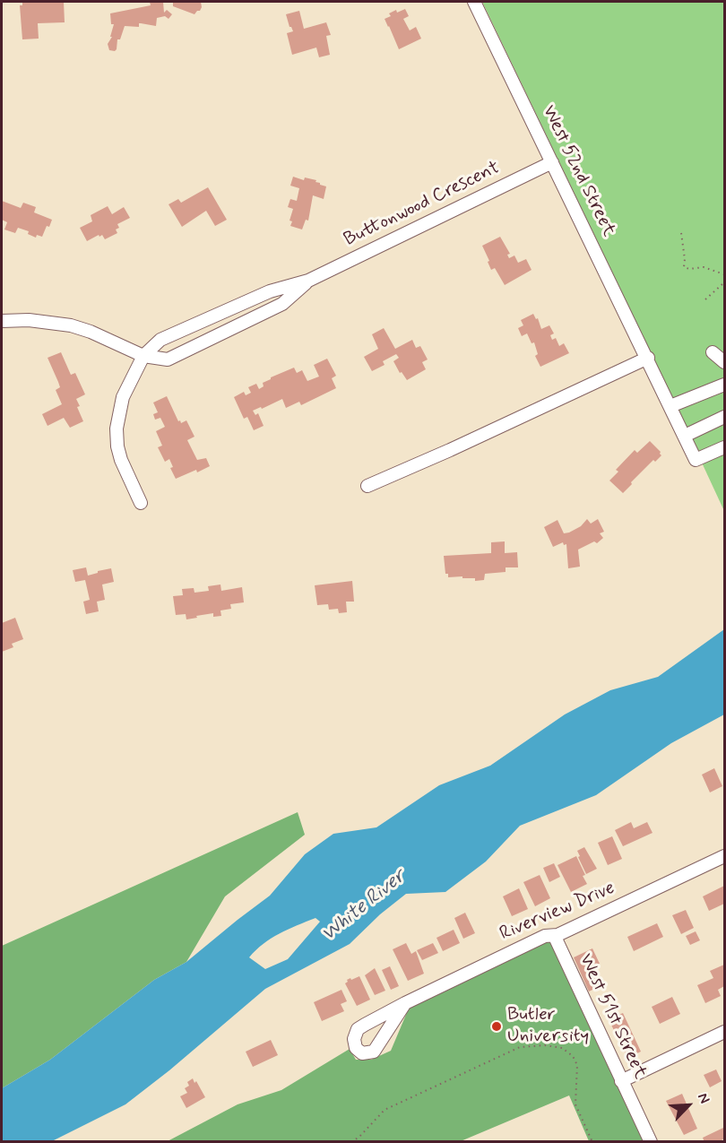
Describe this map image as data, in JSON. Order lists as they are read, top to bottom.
{
  "streets": {
    "street": [
      "West 52nd Street",
      "Buttonwood Crescent",
      "Riverview Drive",
      "West 51st Street"
    ]
  },
  "crossings": [
    ["West 52nd Street", "Buttonwood Crescent"],
    ["Riverview Drive", "West 51st Street"]
  ],
  "water": ["White River"],
  "places": ["Butler University"],
  "north": "top right"
}
